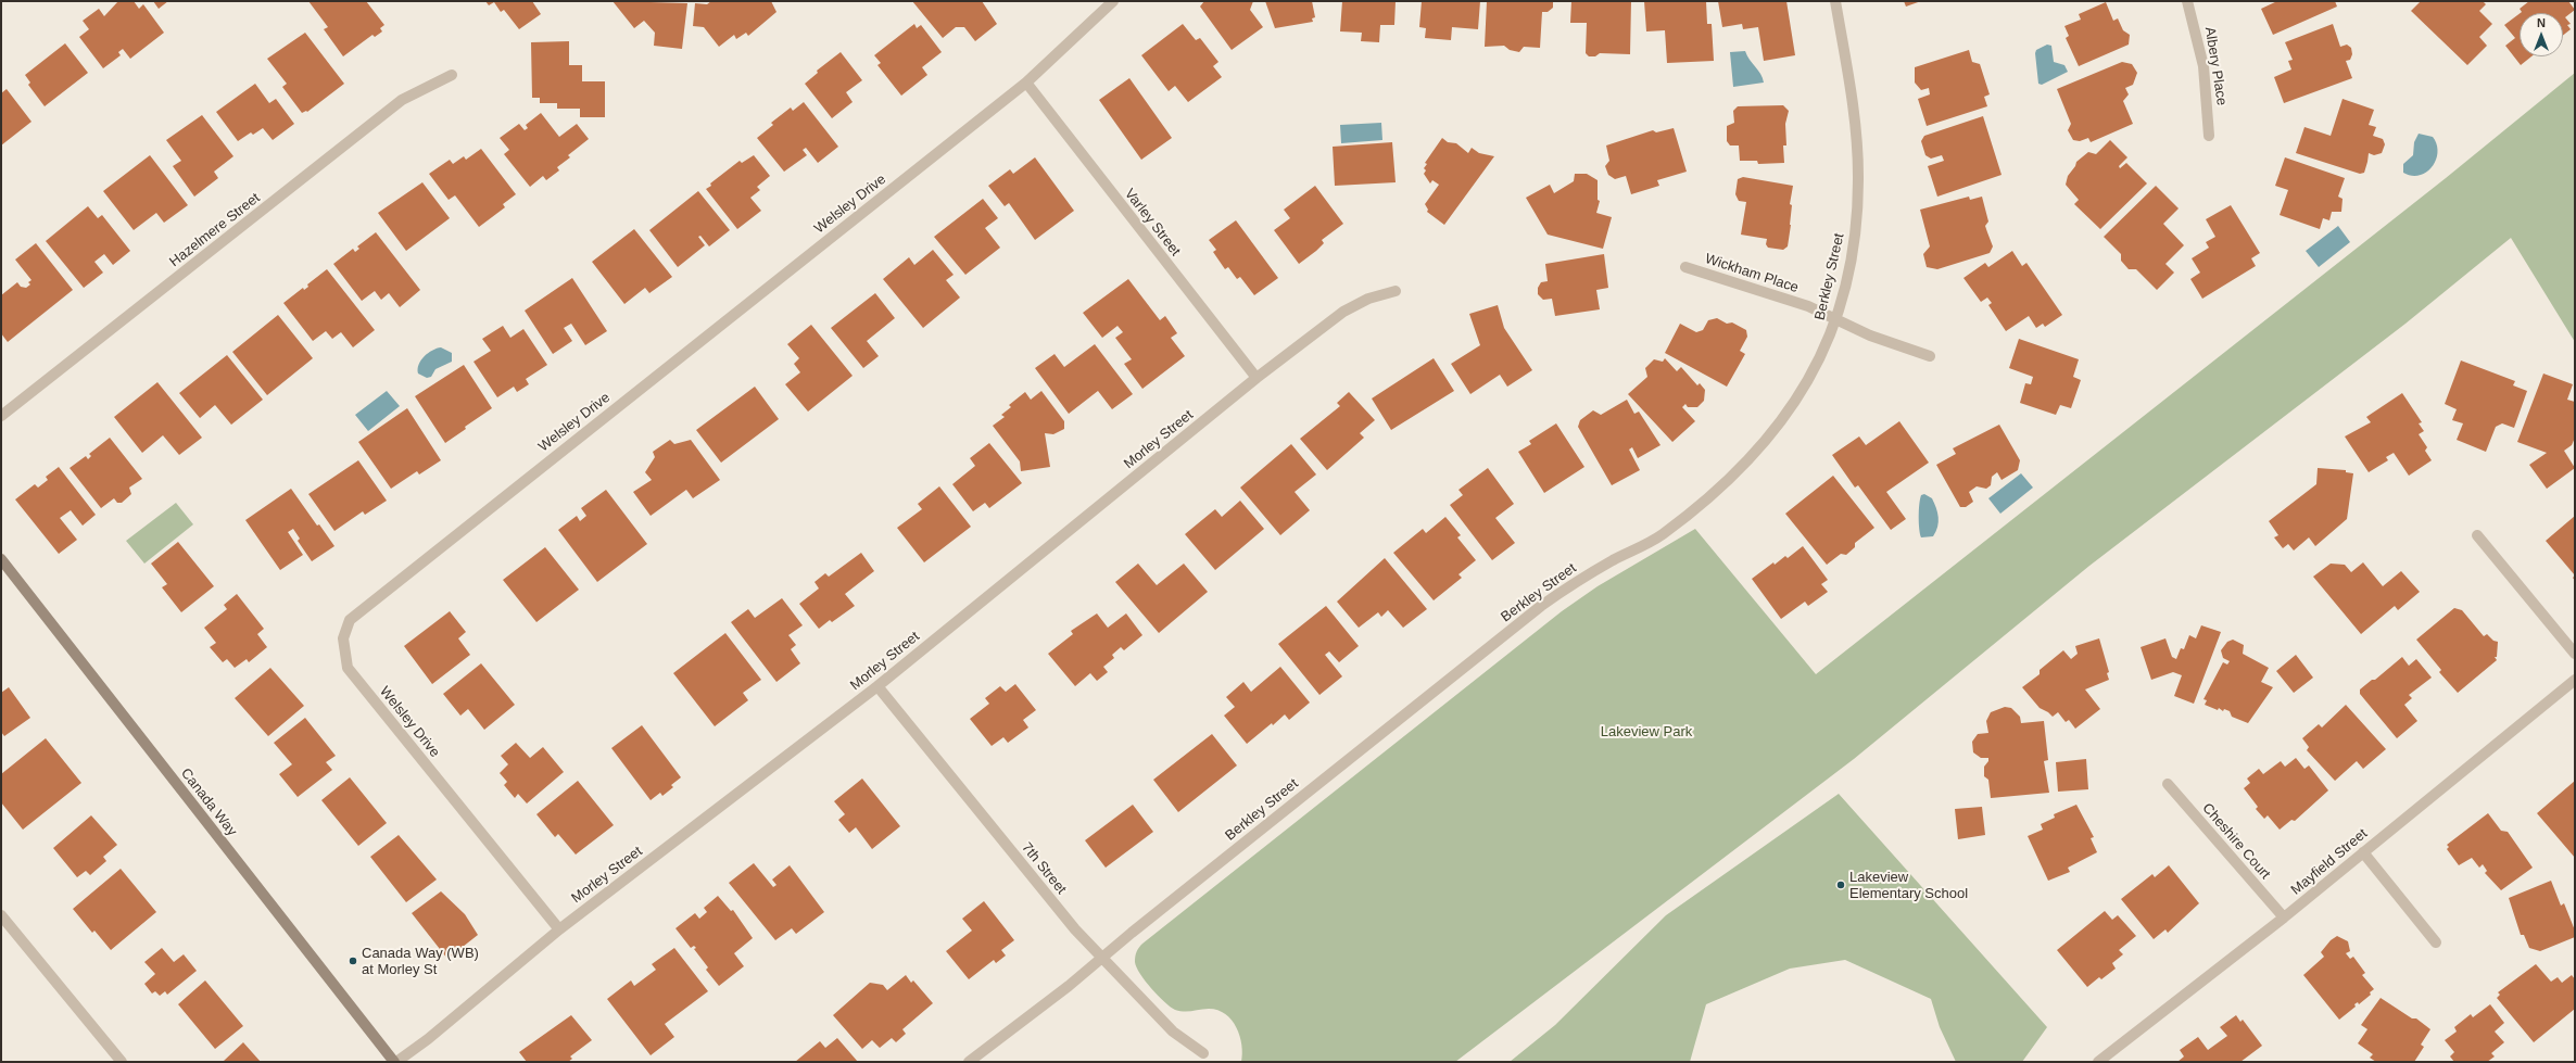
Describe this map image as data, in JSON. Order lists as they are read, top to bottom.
{
  "streets": {
    "main road": ["Canada Way"],
    "street": [
      "Albery Place",
      "Welsley Drive",
      "Varley Street",
      "Hazelmere Street",
      "Wickham Place",
      "Berkley Street",
      "Morley Street",
      "Cheshire Court",
      "Mayfield Street",
      "7th Street"
    ]
  },
  "crossings": [
    ["Welsley Drive", "Varley Street"],
    ["Welsley Drive", "Morley Street"],
    ["Varley Street", "Morley Street"],
    ["Wickham Place", "Berkley Street"],
    ["Berkley Street", "7th Street"],
    ["Morley Street", "Canada Way"],
    ["Morley Street", "7th Street"],
    ["Cheshire Court", "Mayfield Street"]
  ],
  "parks": ["Lakeview Park"],
  "places": ["Lakeview Elementary School", "Canada Way (WB) at Morley St"],
  "north": "top"
}
